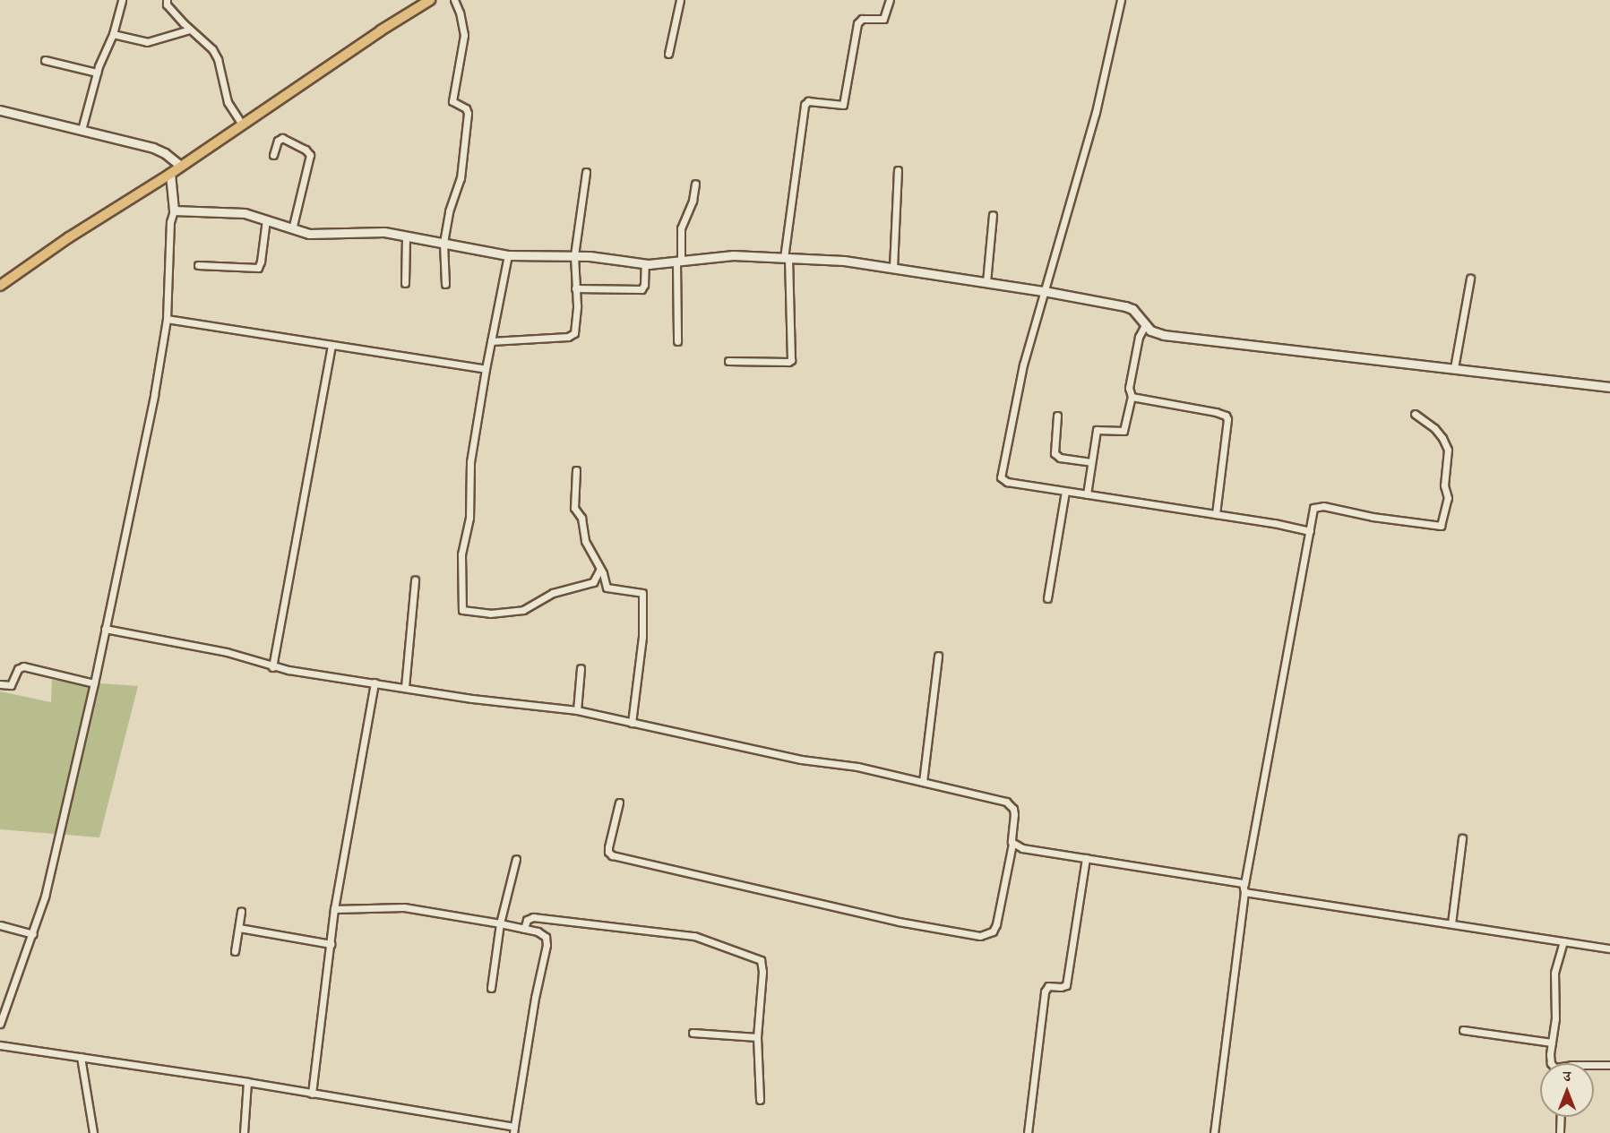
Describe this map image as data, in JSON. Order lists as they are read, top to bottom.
{
  "north": "top"
}
